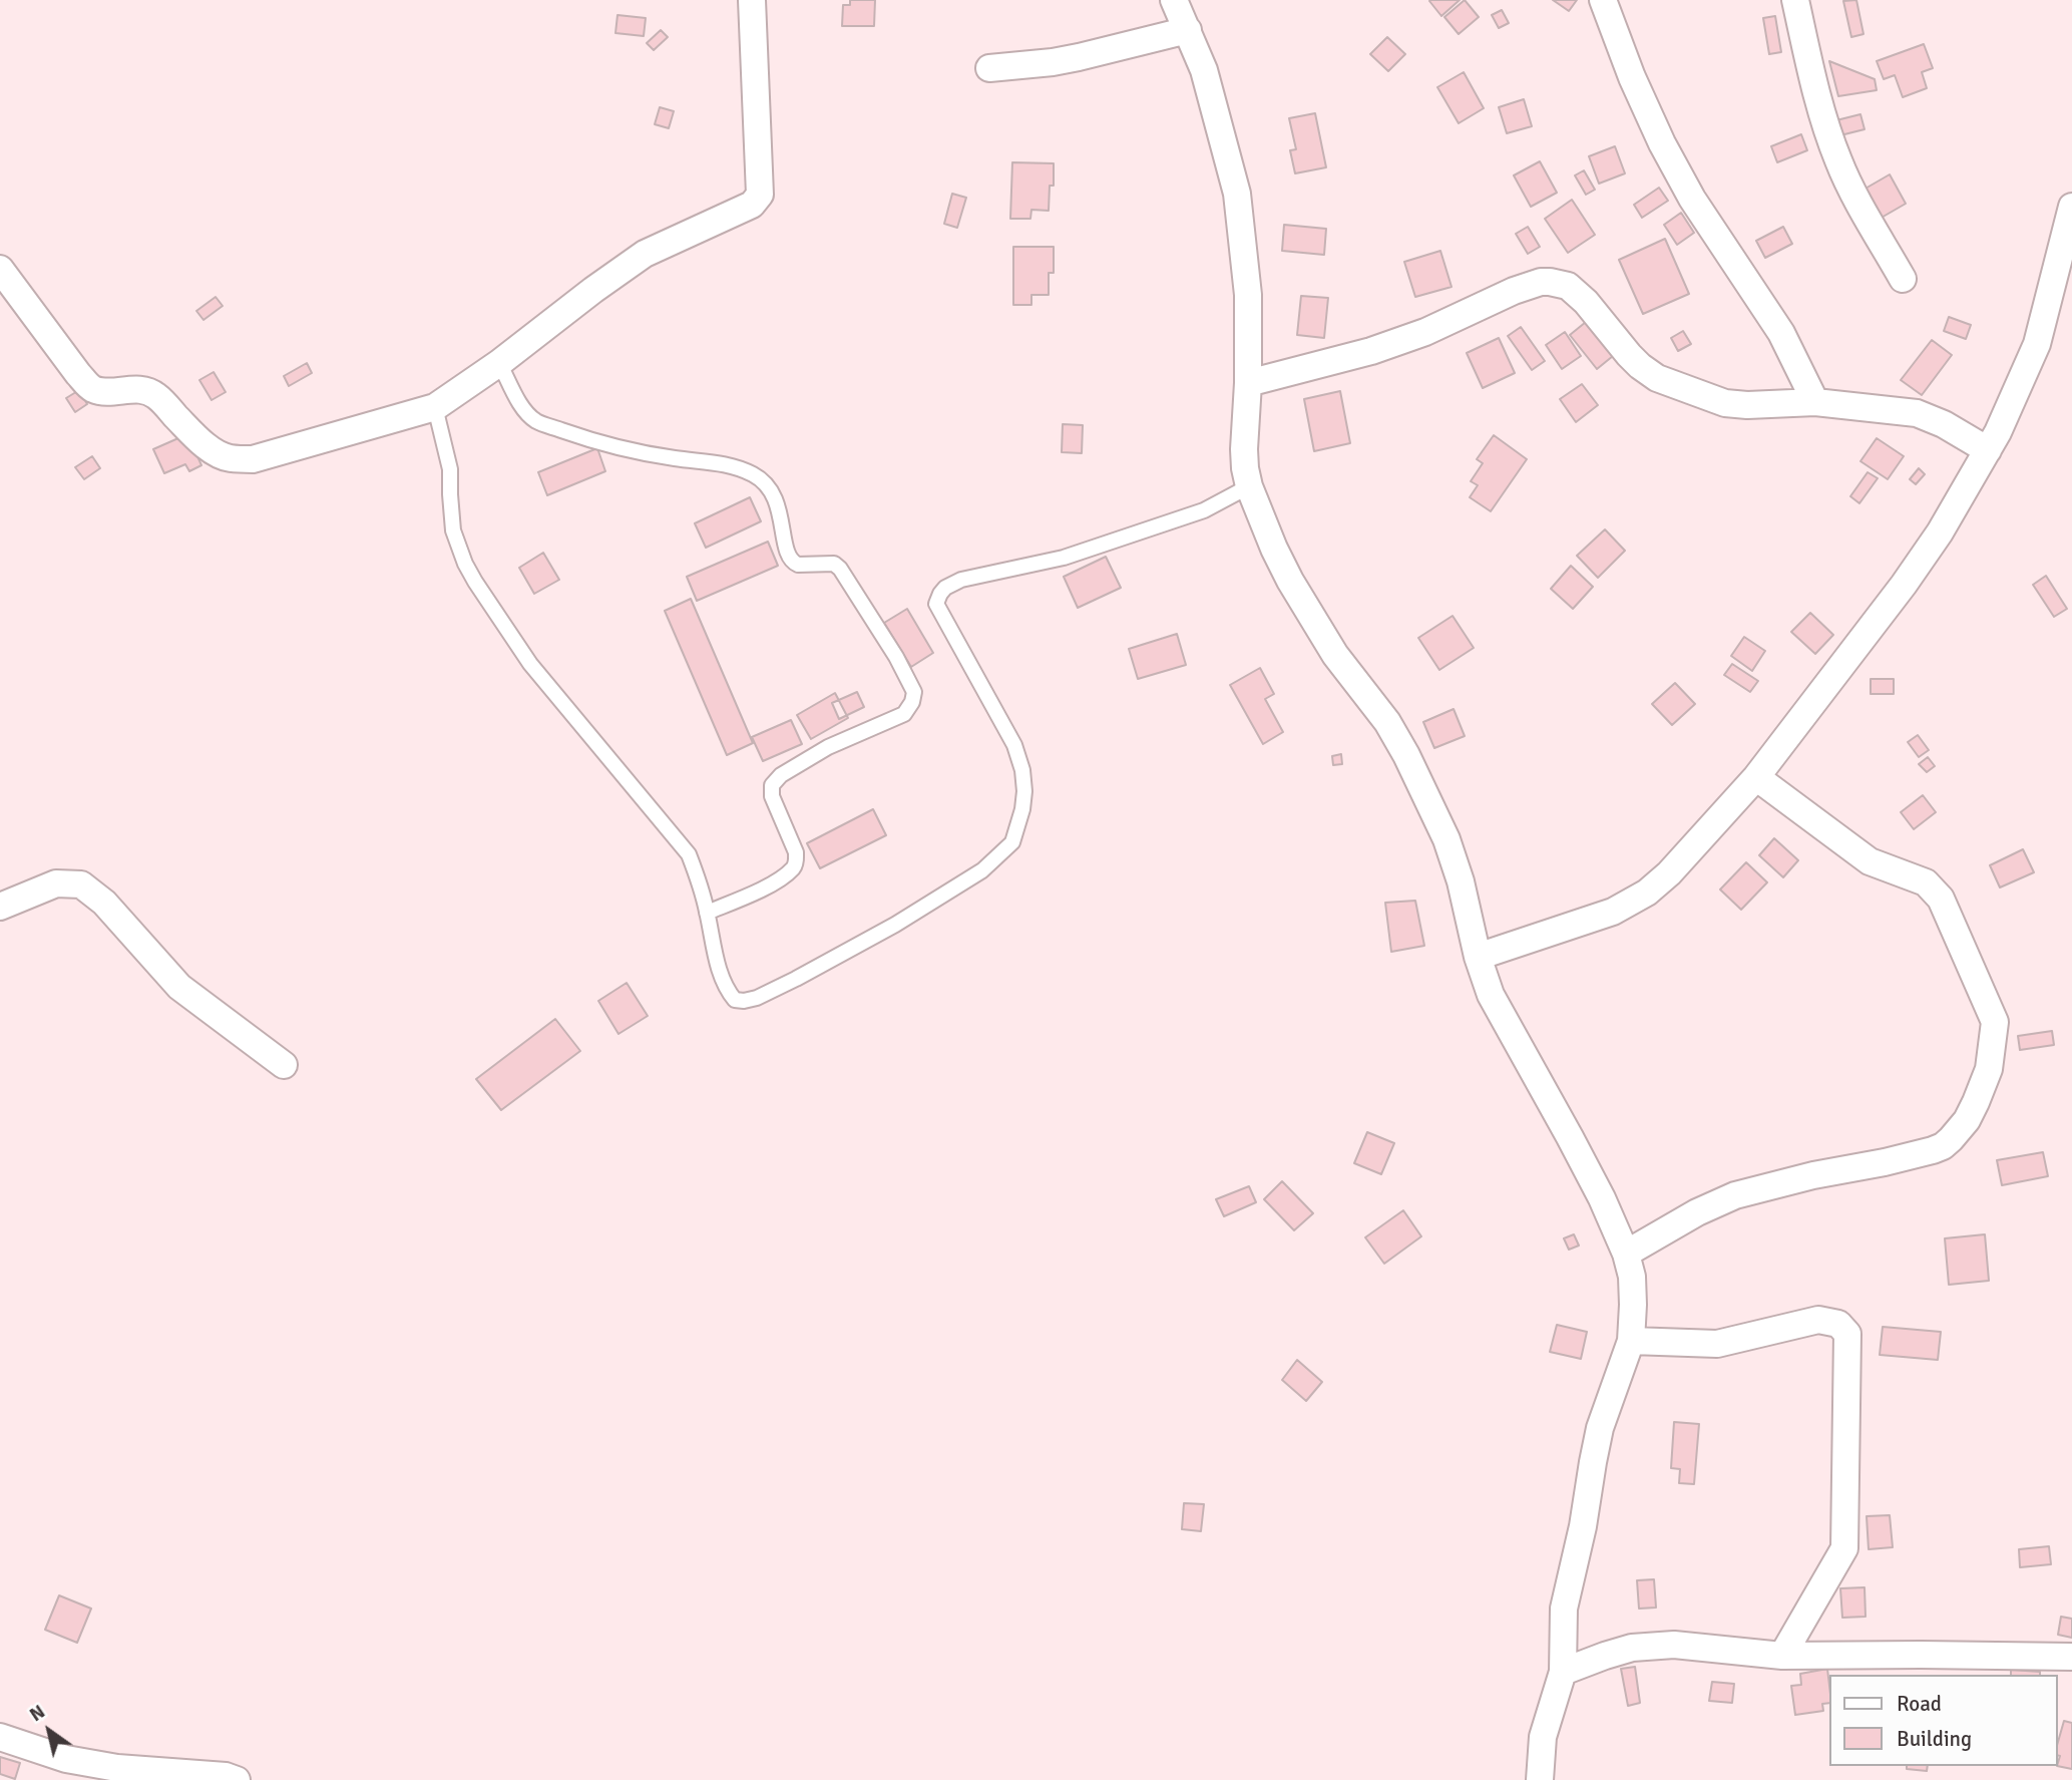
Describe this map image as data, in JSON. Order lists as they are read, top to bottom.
{
  "legend": ["Road", "Building"],
  "north": "top left"
}
